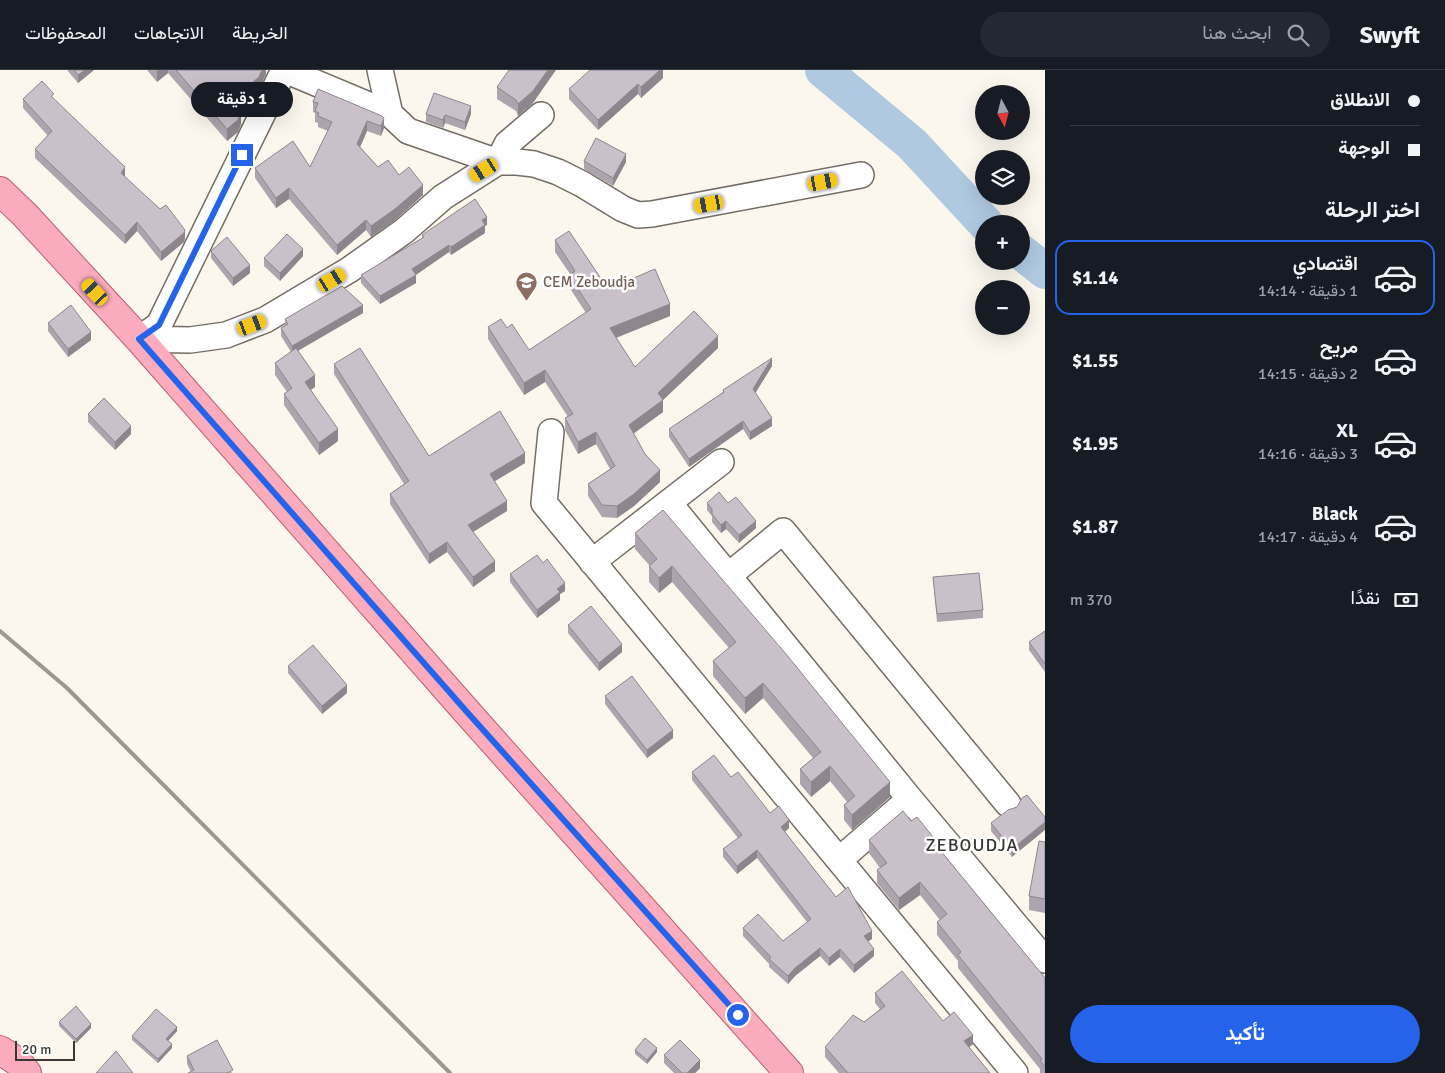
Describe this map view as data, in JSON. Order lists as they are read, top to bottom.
{
  "districts": ["ZEBOUDJA"],
  "places": {
    "school or university": ["CEM Zeboudja"]
  },
  "scale_bar": "20 m",
  "north": "bottom",
  "page": {
    "header": "Swyft",
    "search": "ابحث هنا",
    "nav": ["الخريطة", "الاتجاهات", "المحفوظات"],
    "banner": ["الانطلاق", "الوجهة"],
    "bubble": "1 دقيقة",
    "map_buttons": ["+", "−"],
    "heading": "اختر الرحلة",
    "list": [
      {
        "name": "اقتصادي",
        "note": "1 دقيقة · 14:14",
        "value": "$1.14"
      },
      {
        "name": "مريح",
        "note": "2 دقيقة · 14:15",
        "value": "$1.55"
      },
      {
        "name": "XL",
        "note": "3 دقيقة · 14:16",
        "value": "$1.95"
      },
      {
        "name": "Black",
        "note": "4 دقيقة · 14:17",
        "value": "$1.87"
      }
    ],
    "pay": ["نقدًا", "370 m"],
    "buttons": "تأكيد",
    "scale": "20 m"
  }
}
